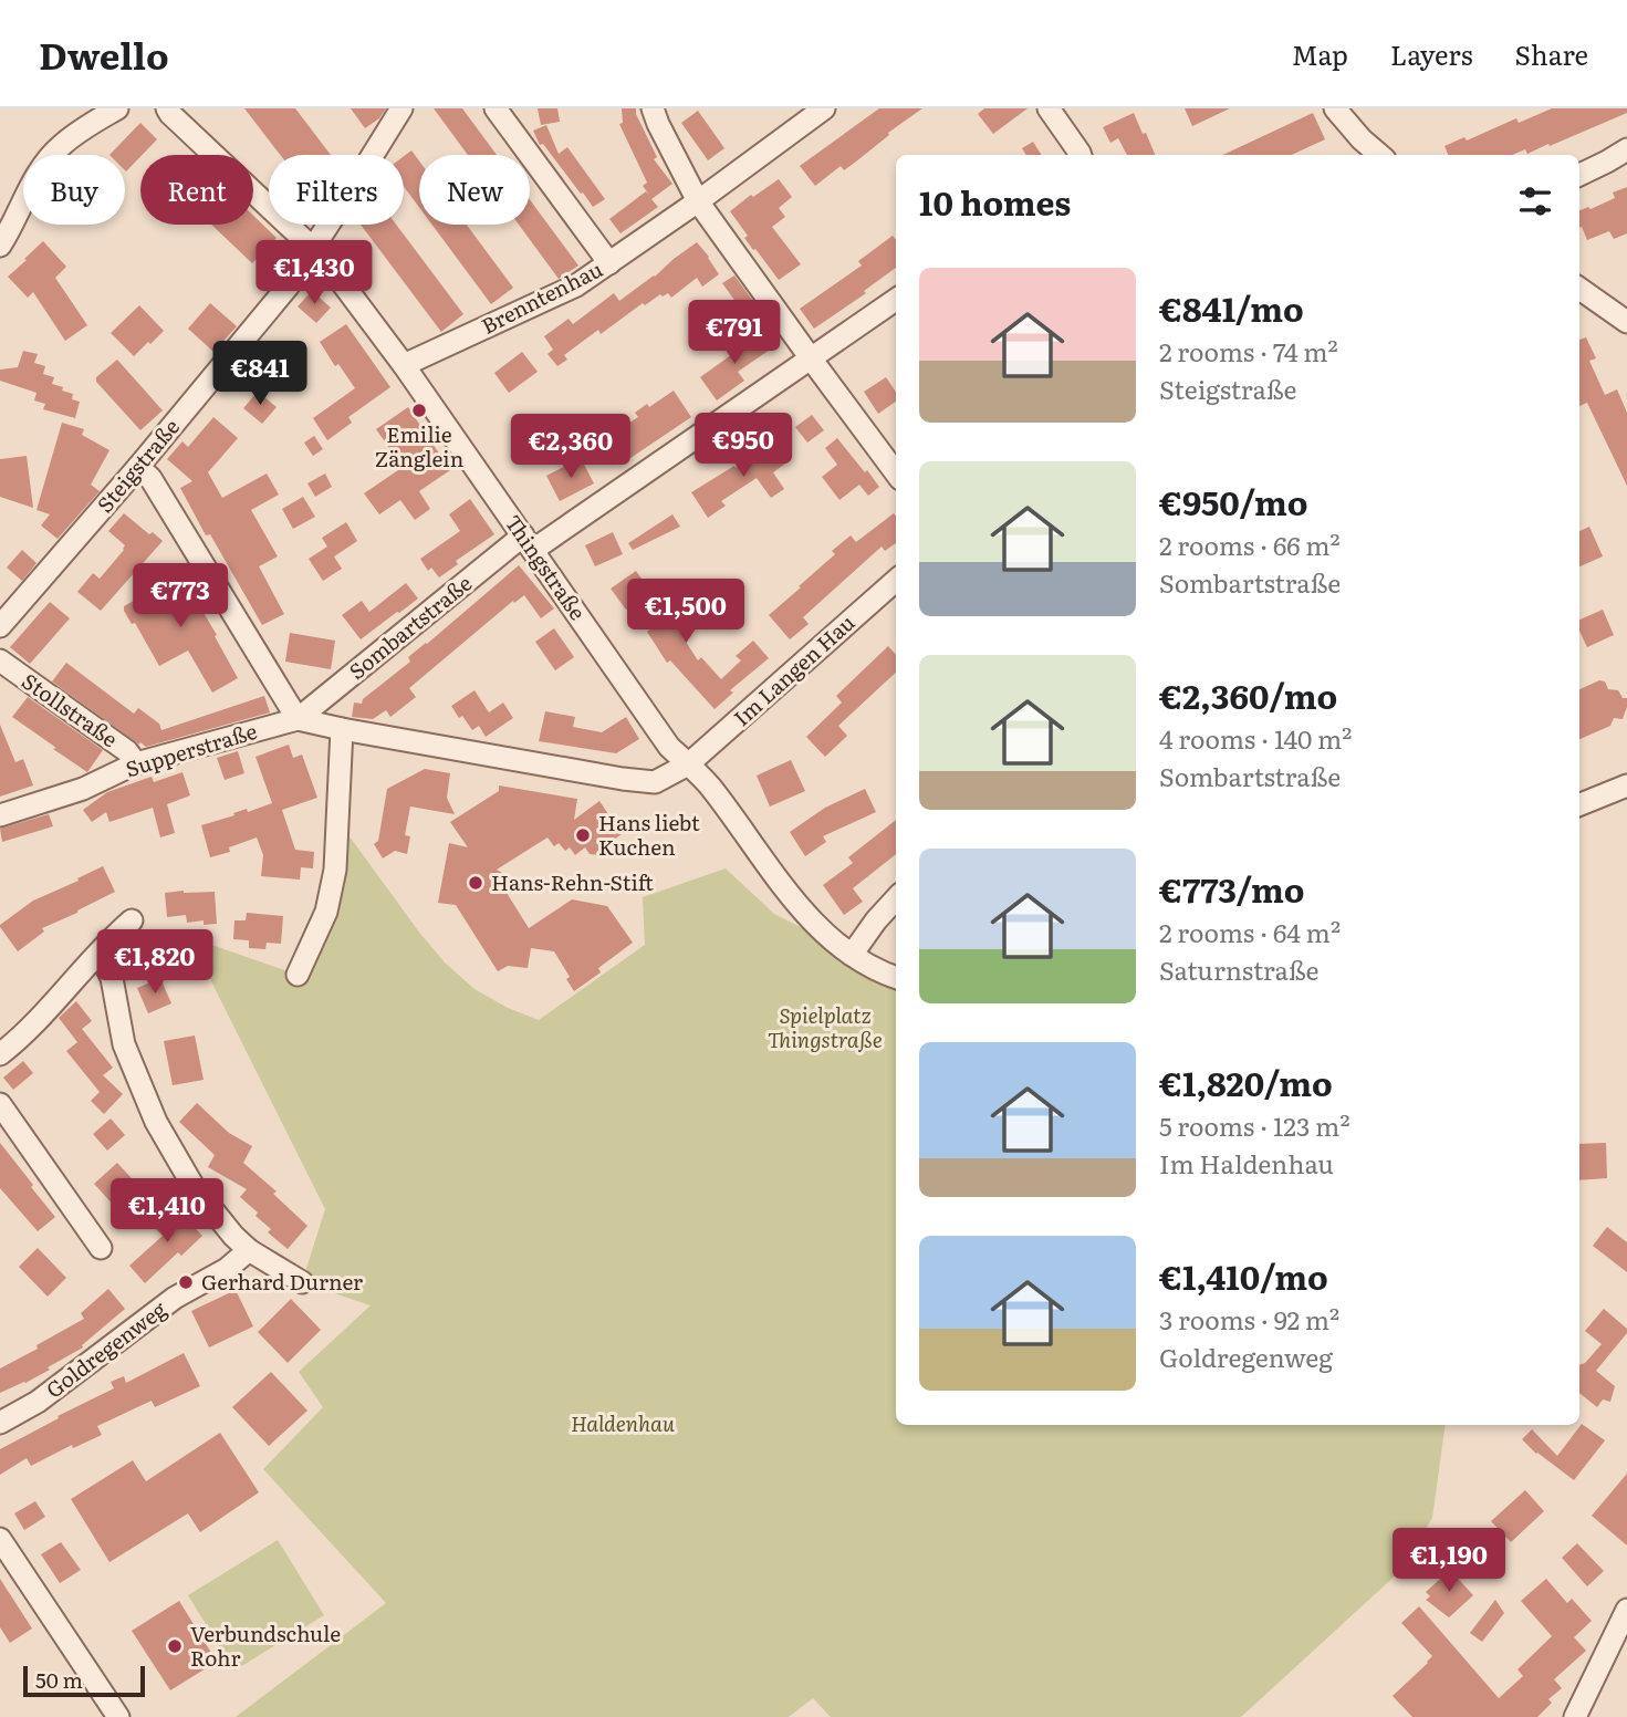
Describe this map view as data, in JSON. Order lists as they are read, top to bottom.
{
  "streets": {
    "street": [
      "Brenntenhau",
      "Steigstraße",
      "Thingstraße",
      "Sombartstraße",
      "Im Langen Hau",
      "Stollstraße",
      "Supperstraße",
      "Goldregenweg"
    ]
  },
  "crossings": [
    ["Brenntenhau", "Thingstraße"],
    ["Steigstraße", "Thingstraße"],
    ["Thingstraße", "Sombartstraße"],
    ["Thingstraße", "Im Langen Hau"],
    ["Thingstraße", "Supperstraße"],
    ["Sombartstraße", "Supperstraße"],
    ["Im Langen Hau", "Supperstraße"],
    ["Stollstraße", "Supperstraße"]
  ],
  "parks": ["Spielplatz Thingstraße", "Haldenhau"],
  "places": [
    "Emilie Zänglein",
    "Hans liebt Kuchen",
    "Hans-Rehn-Stift",
    "Gerhard Durner",
    "Verbundschule Rohr"
  ],
  "scale_bar": "50 m",
  "page": {
    "header": "Dwello",
    "nav": ["Map", "Layers", "Share"],
    "chip": [
      "Buy",
      "Rent",
      "Filters",
      "New"
    ],
    "heading": "10 homes",
    "price": [
      "€1,430",
      "€791",
      "€841",
      "€950",
      "€2,360",
      "€773",
      "€1,500",
      "€1,820",
      "€1,410",
      "€1,190"
    ],
    "list": [
      {
        "name": "€841/mo",
        "note": "2 rooms · 74 m² · Steigstraße"
      },
      {
        "name": "€950/mo",
        "note": "2 rooms · 66 m² · Sombartstraße"
      },
      {
        "name": "€2,360/mo",
        "note": "4 rooms · 140 m² · Sombartstraße"
      },
      {
        "name": "€773/mo",
        "note": "2 rooms · 64 m² · Saturnstraße"
      },
      {
        "name": "€1,820/mo",
        "note": "5 rooms · 123 m² · Im Haldenhau"
      },
      {
        "name": "€1,410/mo",
        "note": "3 rooms · 92 m² · Goldregenweg"
      }
    ],
    "scale": "50 m"
  }
}
